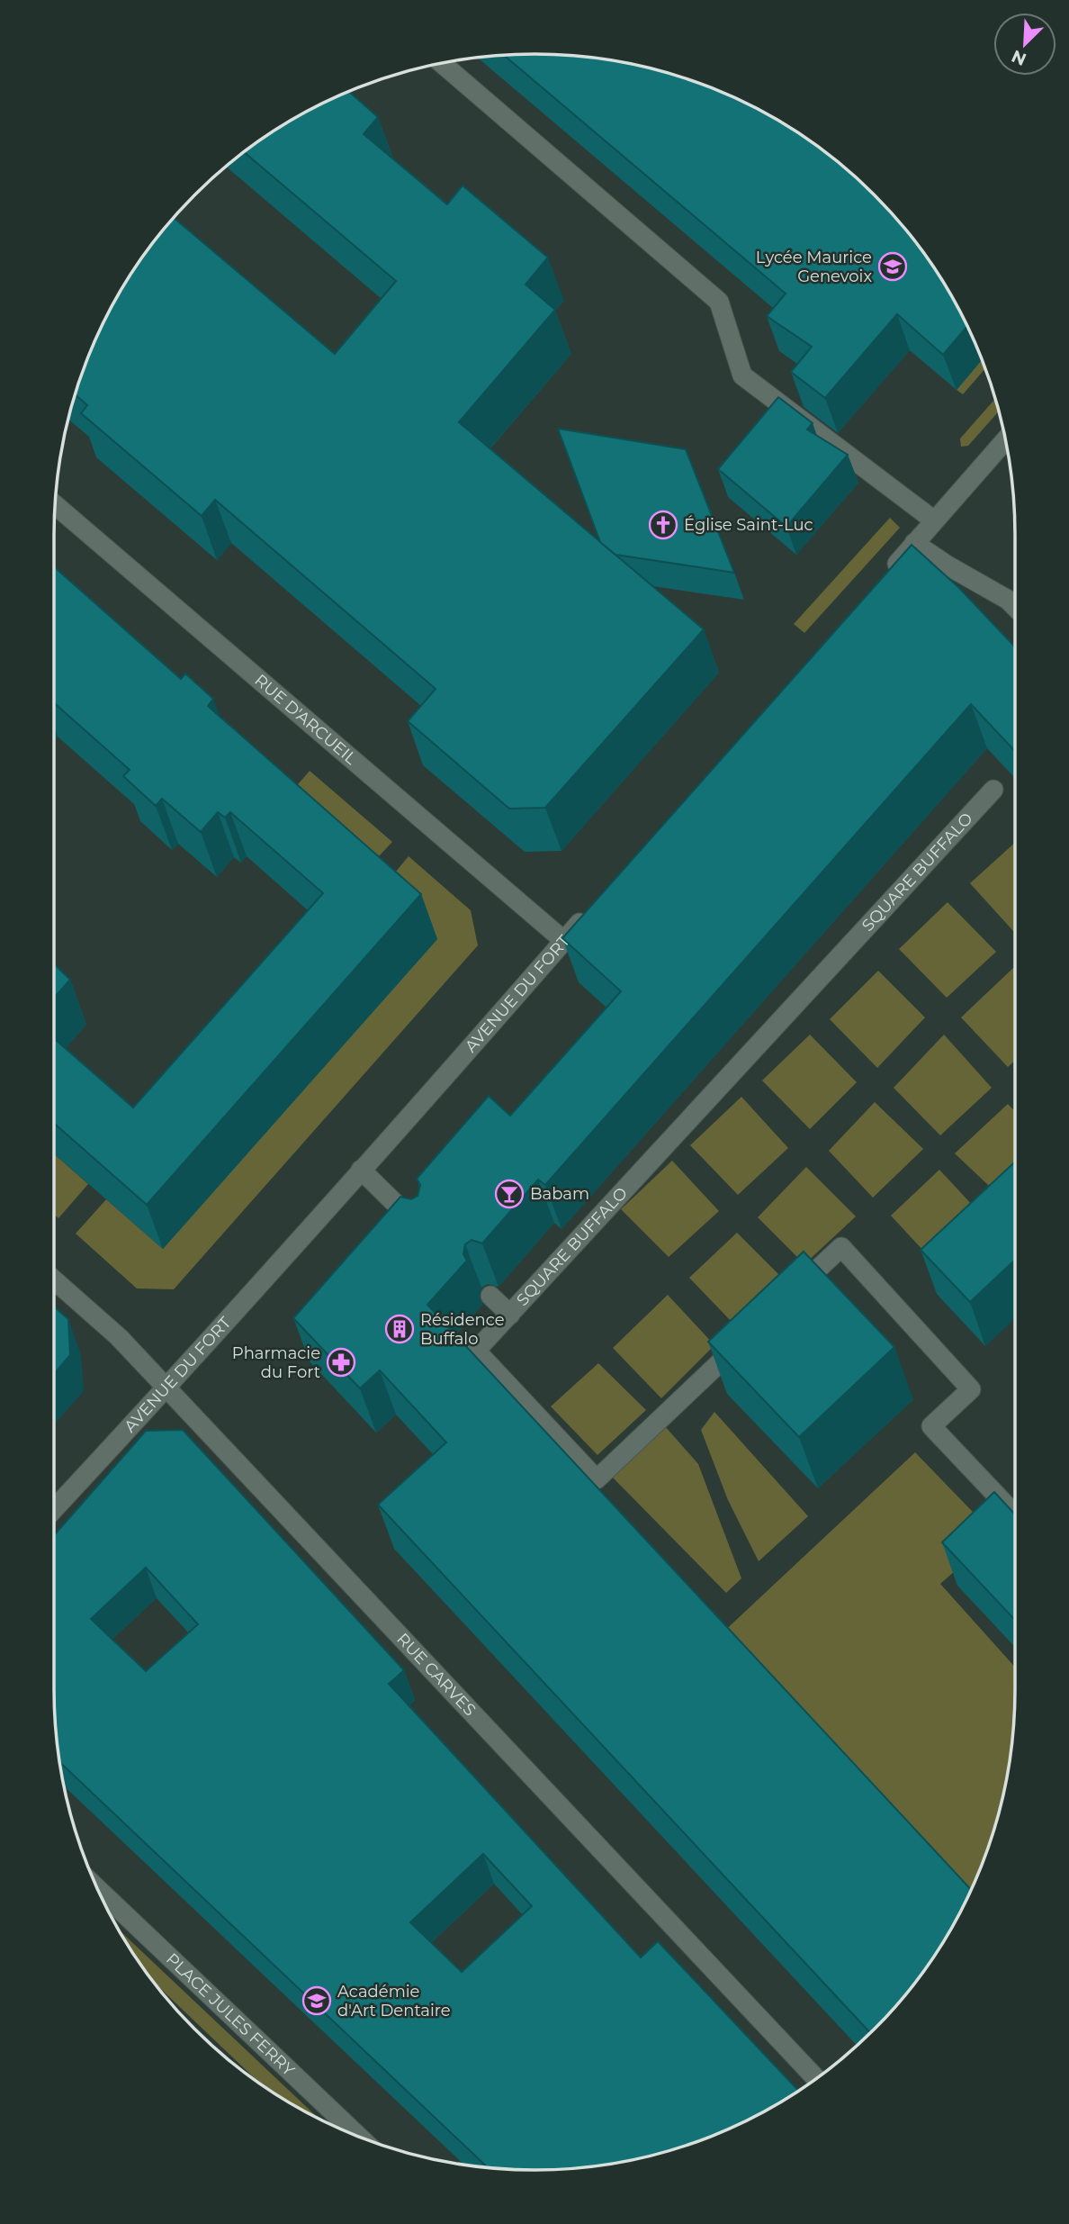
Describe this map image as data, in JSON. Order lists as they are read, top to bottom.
{
  "streets": {
    "street": [
      "RUE D'ARCUEIL",
      "SQUARE BUFFALO",
      "AVENUE DU FORT",
      "RUE CARVES",
      "PLACE JULES FERRY"
    ]
  },
  "crossings": [
    ["RUE D'ARCUEIL", "AVENUE DU FORT"],
    ["AVENUE DU FORT", "RUE CARVES"]
  ],
  "places": {
    "school or university": ["Lycée Maurice Genevoix", "Académie d'Art Dentaire"],
    "church": ["Église Saint-Luc"],
    "bar": ["Babam"],
    "building": ["Résidence Buffalo"],
    "pharmacy": ["Pharmacie du Fort"]
  },
  "north": "bottom left"
}
